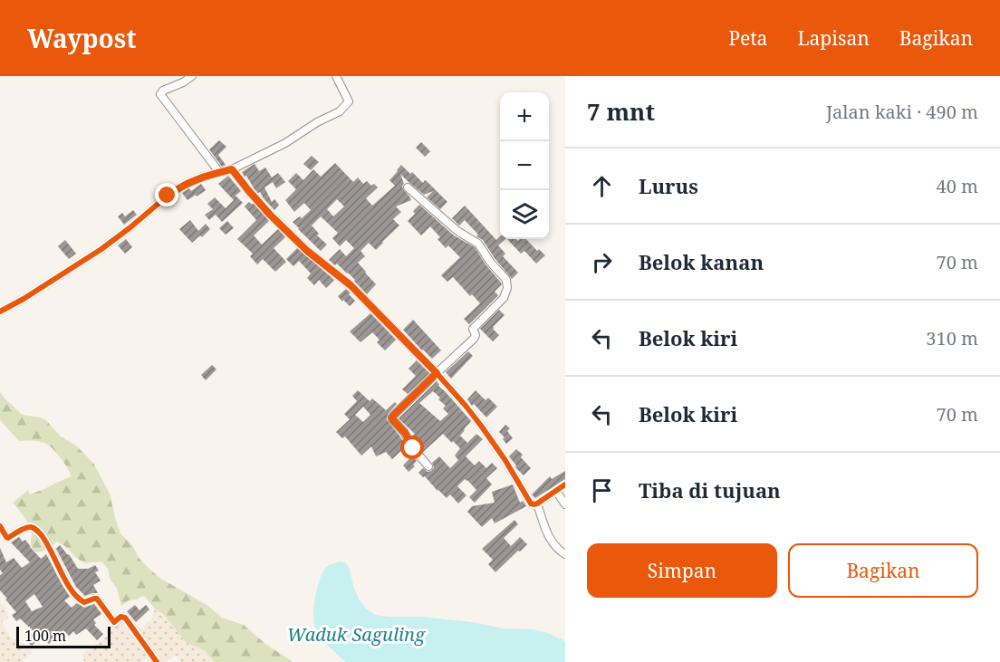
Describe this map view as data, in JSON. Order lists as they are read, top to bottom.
{
  "water": ["Waduk Saguling"],
  "scale_bar": "100 m",
  "page": {
    "header": "Waypost",
    "nav": ["Peta", "Lapisan", "Bagikan"],
    "heading": ["7 mnt", "Jalan kaki · 490 m"],
    "map_buttons": ["+", "−"],
    "list": [
      ["Lurus", "40 m"],
      ["Belok kanan", "70 m"],
      ["Belok kiri", "310 m"],
      ["Belok kiri", "70 m"],
      "Tiba di tujuan"
    ],
    "buttons": ["Simpan", "Bagikan"],
    "scale": "100 m"
  }
}
